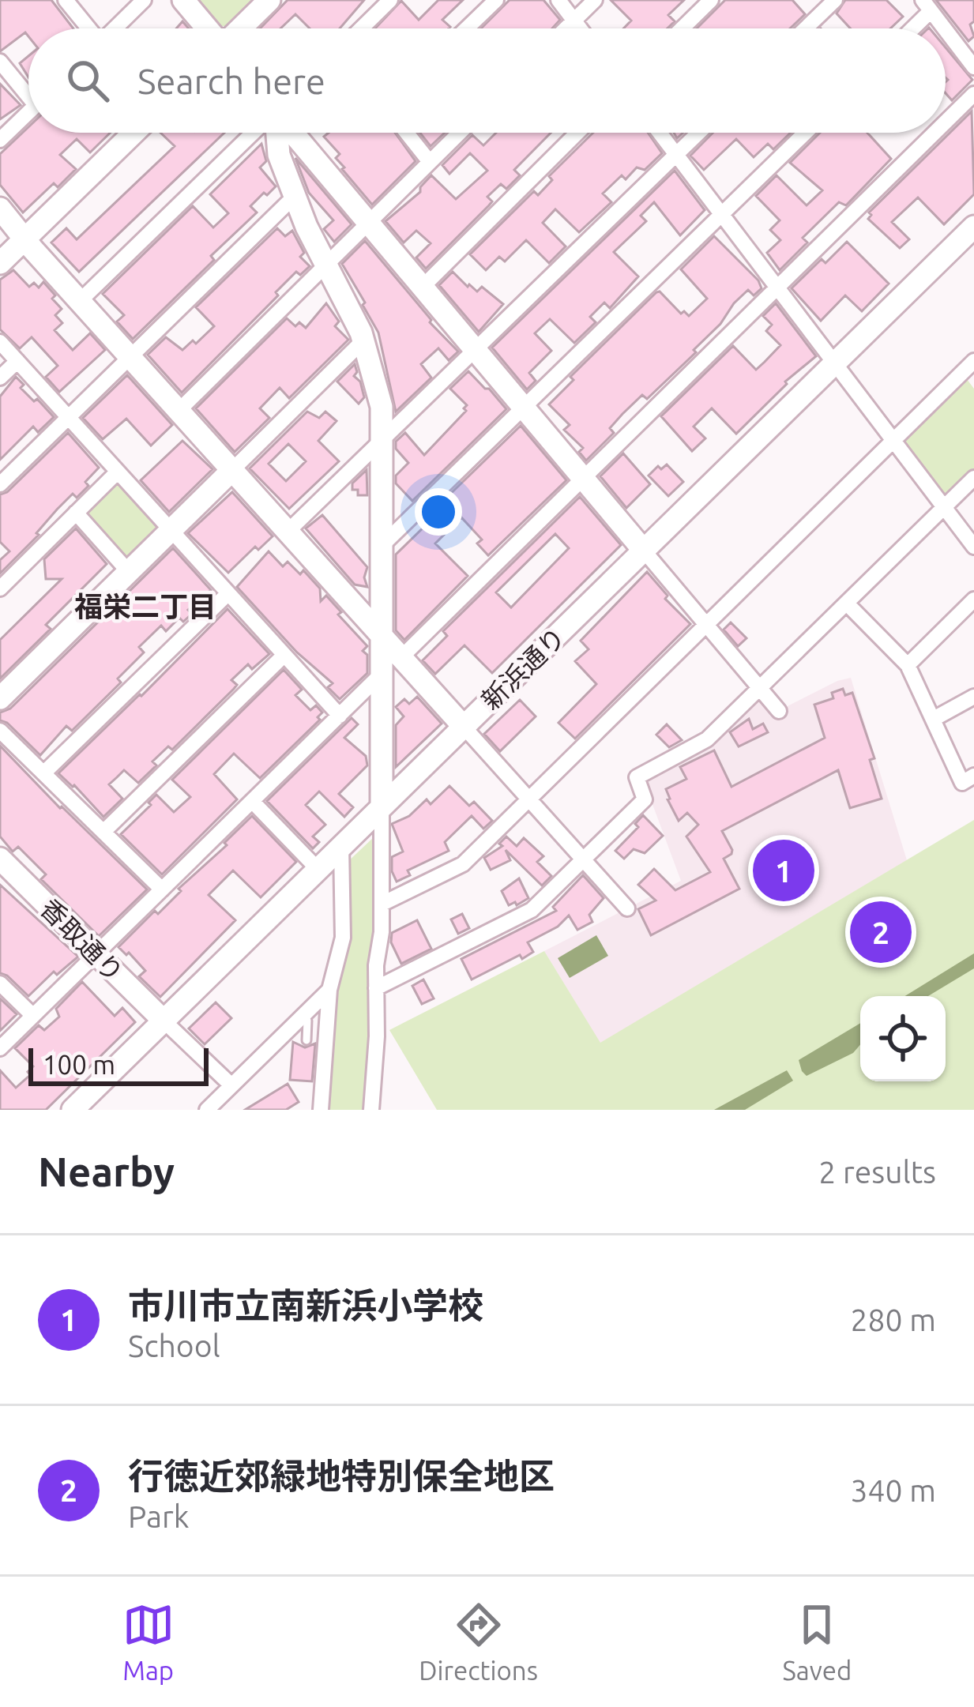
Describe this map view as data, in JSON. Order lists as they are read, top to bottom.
{
  "streets": {
    "street": ["新浜通り", "香取通り"]
  },
  "crossings": [
    ["新浜通り", "香取通り"]
  ],
  "districts": ["福栄二丁目"],
  "scale_bar": "100 m",
  "page": {
    "search": "Search here",
    "pins": ["1", "2"],
    "scale": "100 m",
    "heading": ["Nearby", "2 results"],
    "list": [
      {
        "mark": "1",
        "name": "市川市立南新浜小学校",
        "note": "School",
        "value": "280 m"
      },
      {
        "mark": "2",
        "name": "行徳近郊緑地特別保全地区",
        "note": "Park",
        "value": "340 m"
      }
    ],
    "nav": ["Map", "Directions", "Saved"]
  }
}
